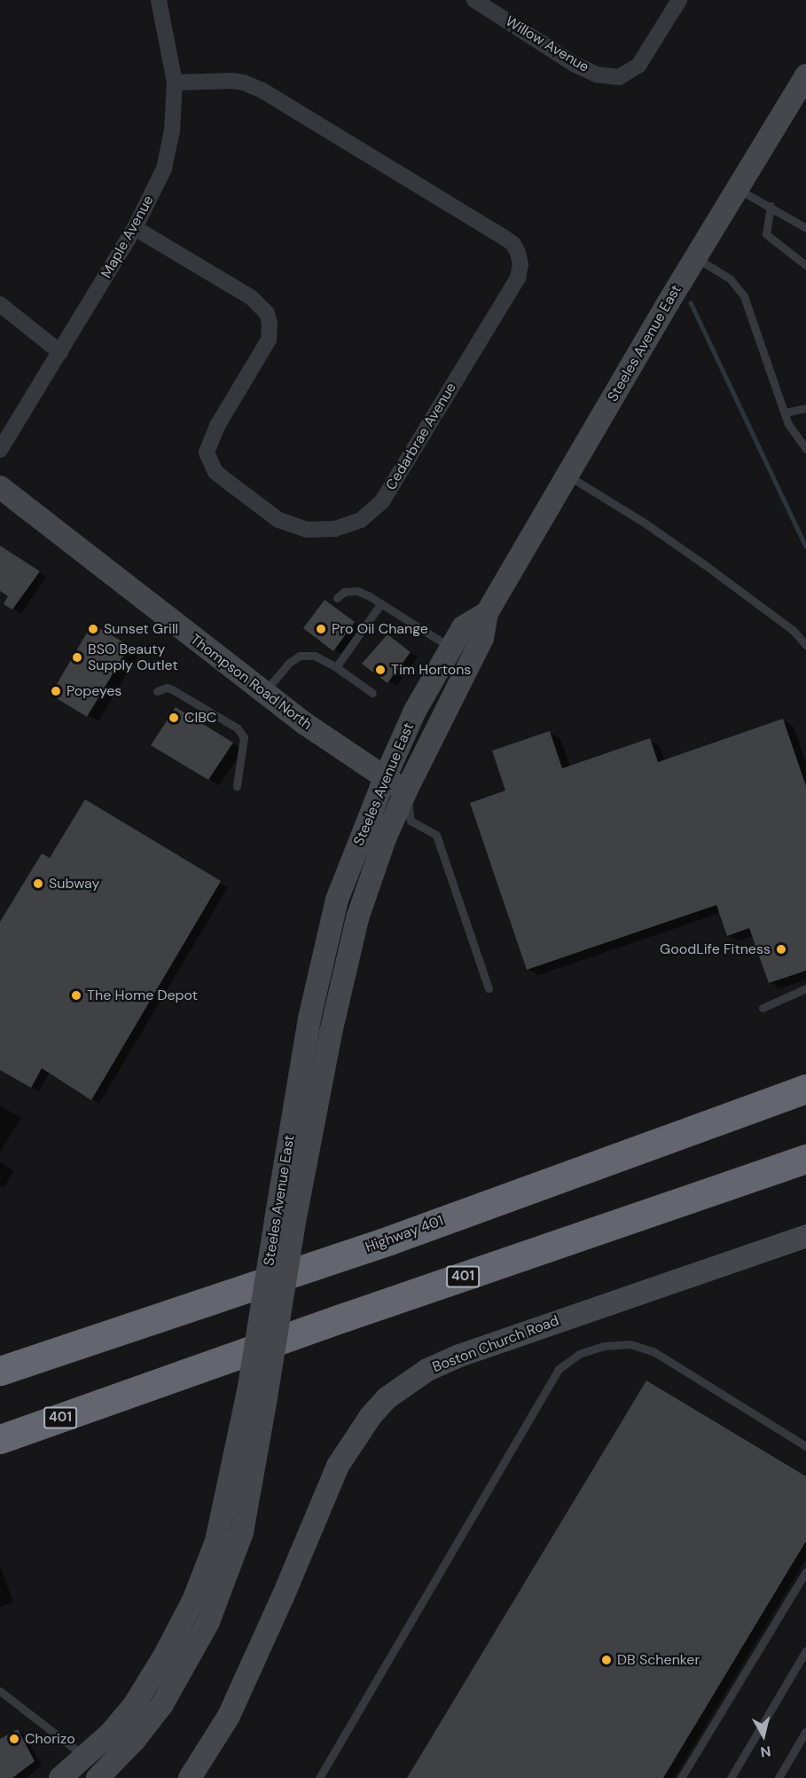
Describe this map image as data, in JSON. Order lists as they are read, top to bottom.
{
  "streets": {
    "highway": ["Highway 401", "401"],
    "main road": ["Steeles Avenue East", "Thompson Road North", "Boston Church Road"],
    "street": ["Willow Avenue", "Maple Avenue", "Cedarbrae Avenue"]
  },
  "crossings": [
    ["Maple Avenue", "Cedarbrae Avenue"],
    ["Steeles Avenue East", "Thompson Road North"]
  ],
  "places": [
    "Sunset Grill",
    "Pro Oil Change",
    "BSO Beauty Supply Outlet",
    "Tim Hortons",
    "Popeyes",
    "CIBC",
    "Subway",
    "GoodLife Fitness",
    "The Home Depot",
    "DB Schenker",
    "Chorizo"
  ],
  "north": "bottom"
}
